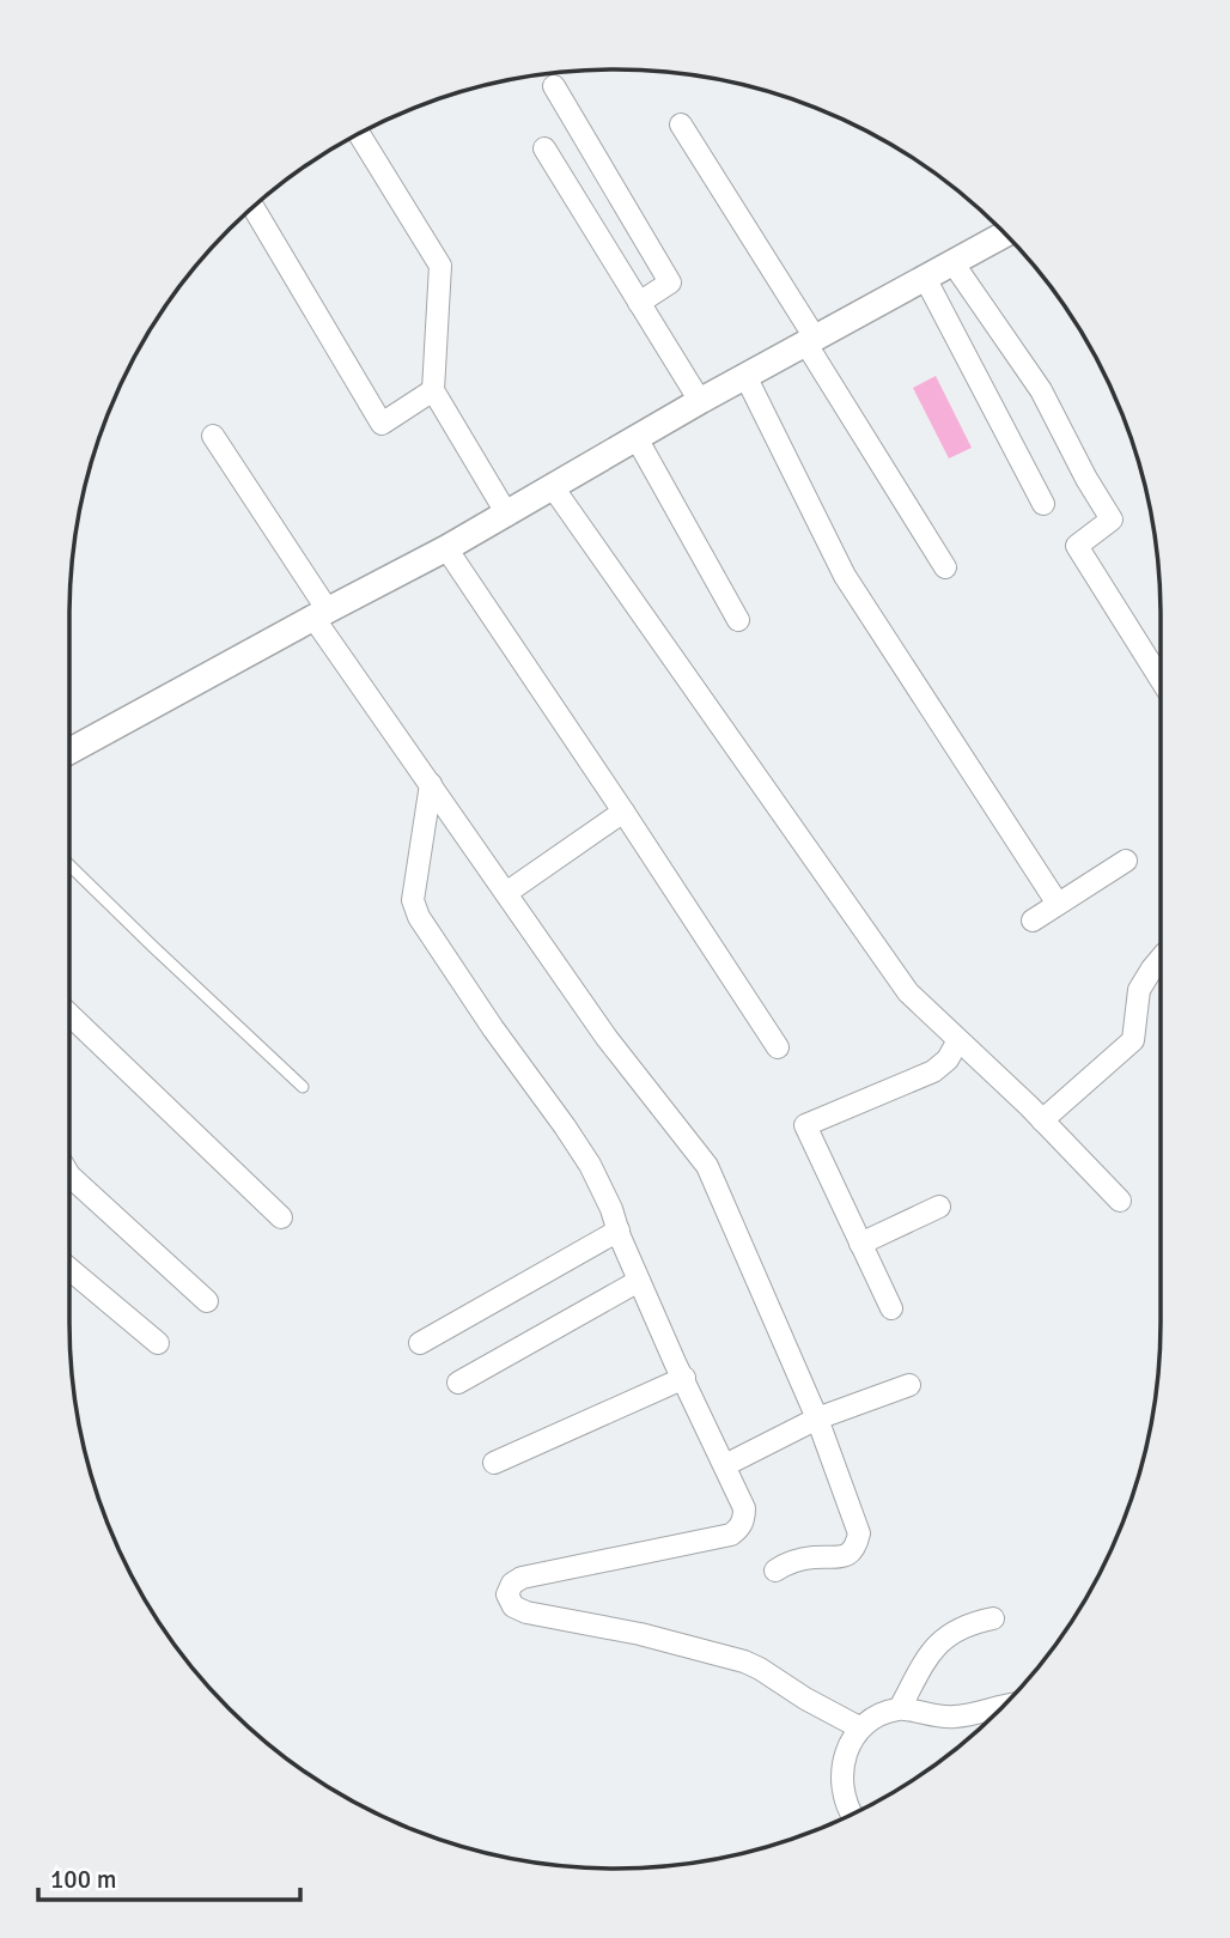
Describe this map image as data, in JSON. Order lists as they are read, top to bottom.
{
  "scale_bar": "100 m"
}
